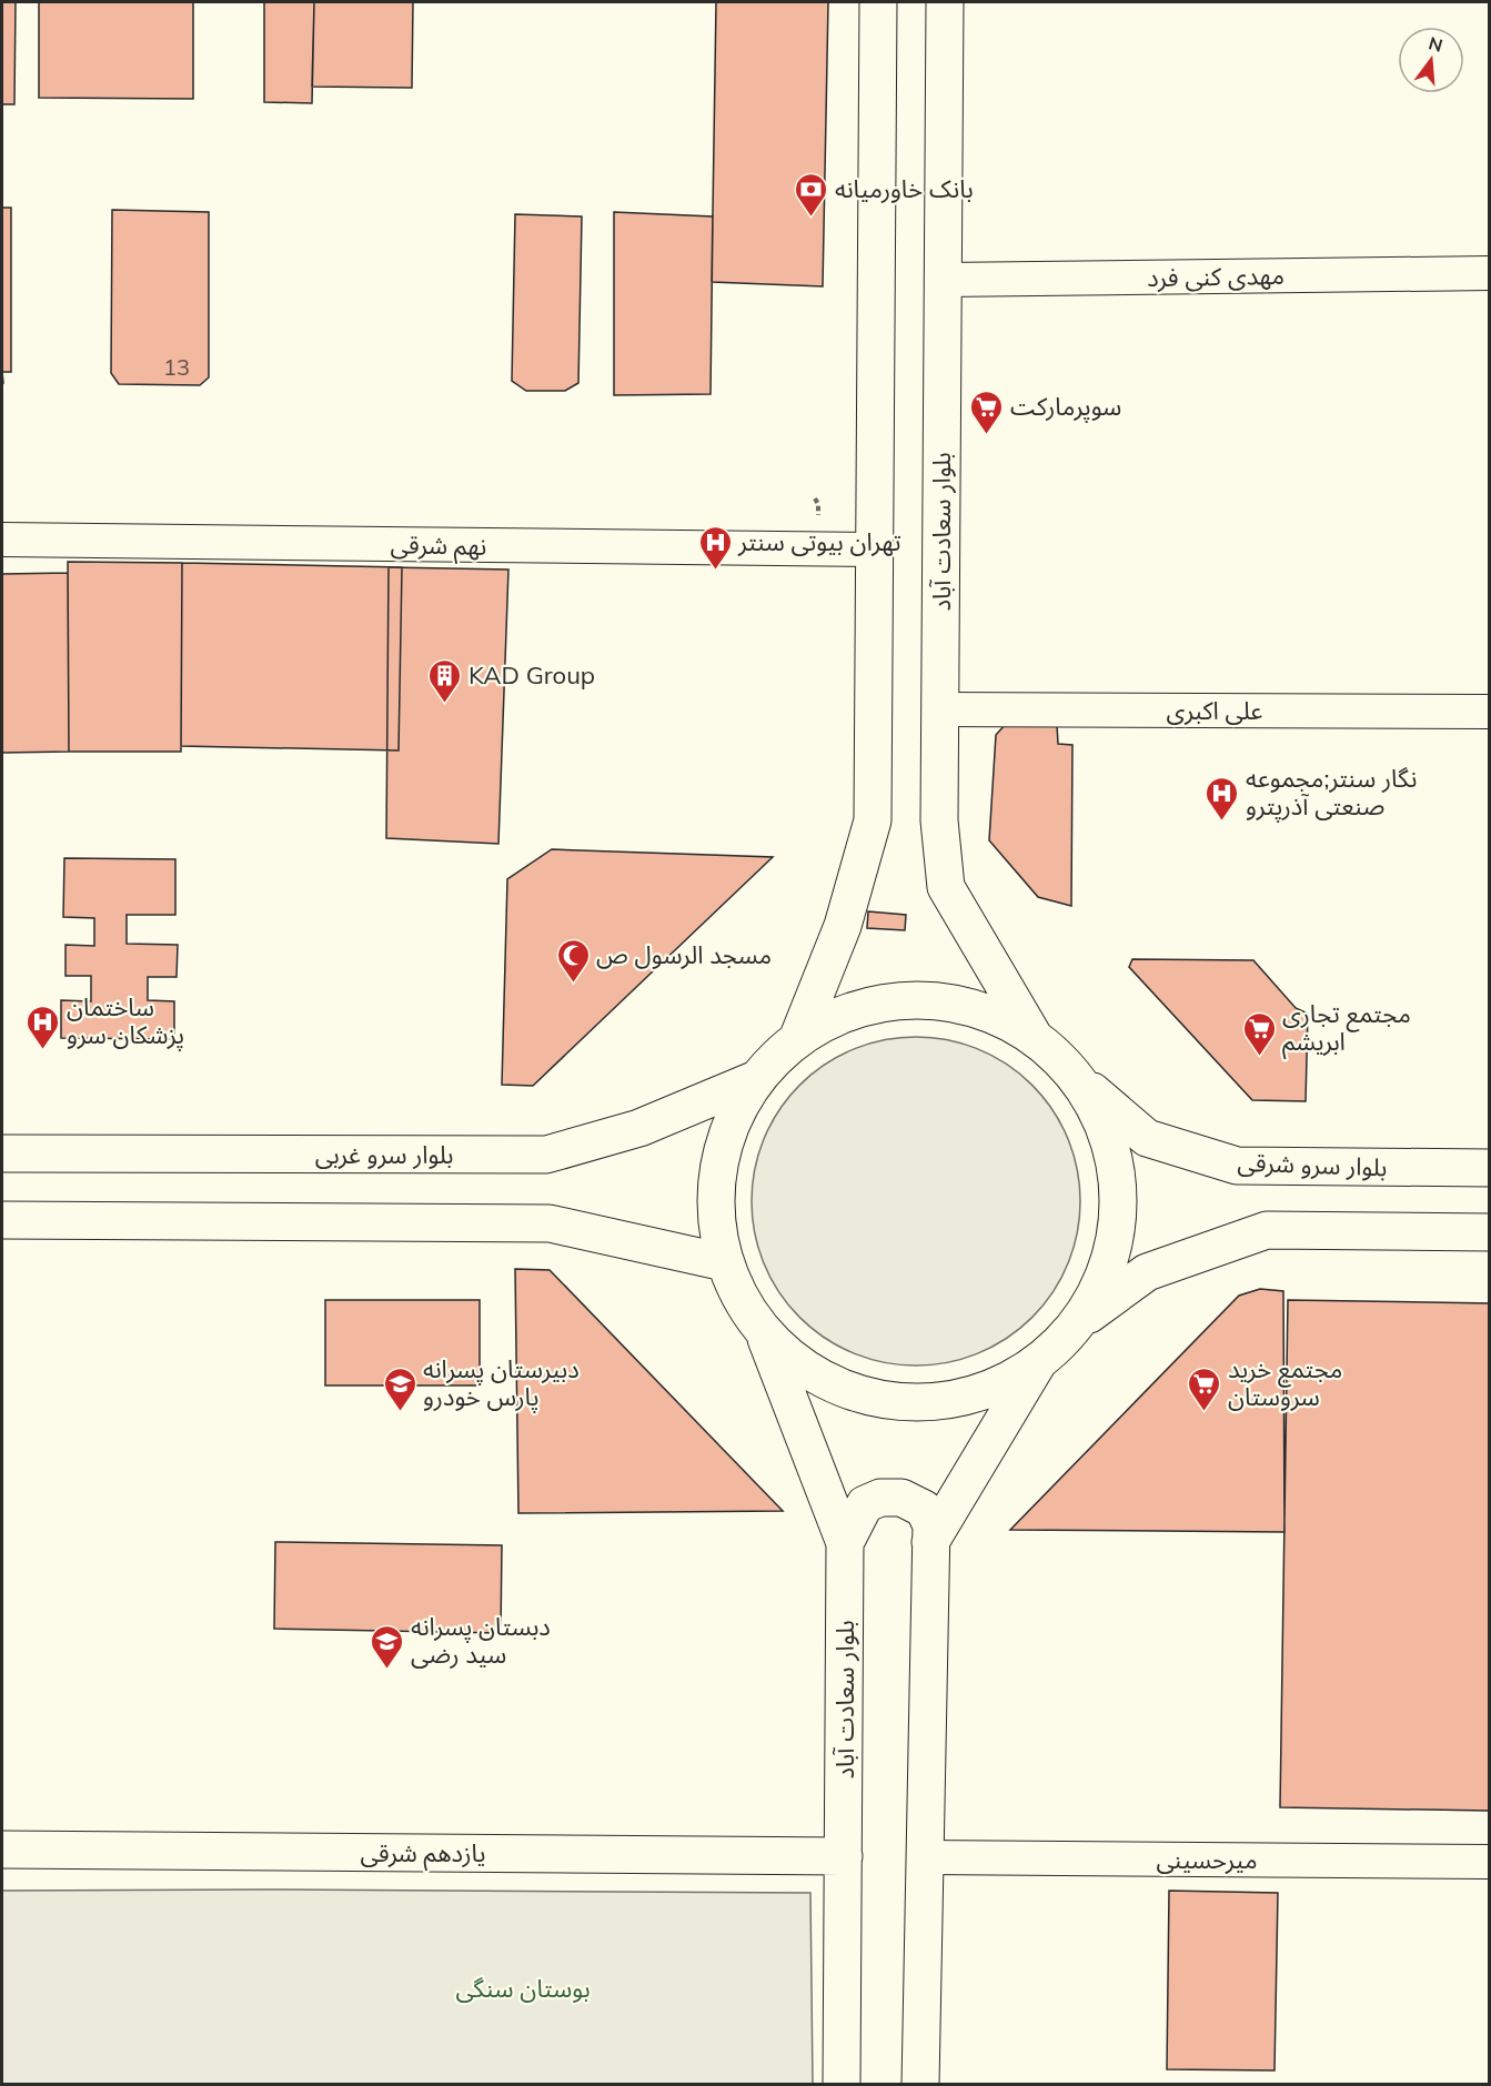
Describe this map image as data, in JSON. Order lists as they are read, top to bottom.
{
  "streets": {
    "main road": [
      "بلوار سعادت آباد",
      "بلوار سرو غربی",
      "بلوار سرو شرقی",
      "یازدهم شرقی"
    ],
    "street": [
      "مهدی کنی فرد",
      "نهم شرقی",
      "علی اکبری",
      "میرحسینی"
    ]
  },
  "crossings": [
    ["مهدی کنی فرد", "بلوار سعادت آباد"],
    ["بلوار سعادت آباد", "علی اکبری"],
    ["بلوار سعادت آباد", "یازدهم شرقی"]
  ],
  "parks": ["بوستان سنگی"],
  "places": {
    "bank": ["بانک خاورمیانه"],
    "supermarket": ["سوپرمارکت", "مجتمع تجاری ابریشم", "مجتمع خرید سروستان"],
    "hospital": ["تهران بیوتی سنتر", "نگار سنتر;مجموعه صنعتی آذرپترو", "ساختمان پزشکان سرو"],
    "building": ["KAD Group"],
    "mosque": ["مسجد الرسول ص"],
    "school or university": ["دبیرستان پسرانه پارس خودرو", "دبستان پسرانه سید رضی"]
  },
  "house_numbers": ["13"],
  "north": "top"
}
